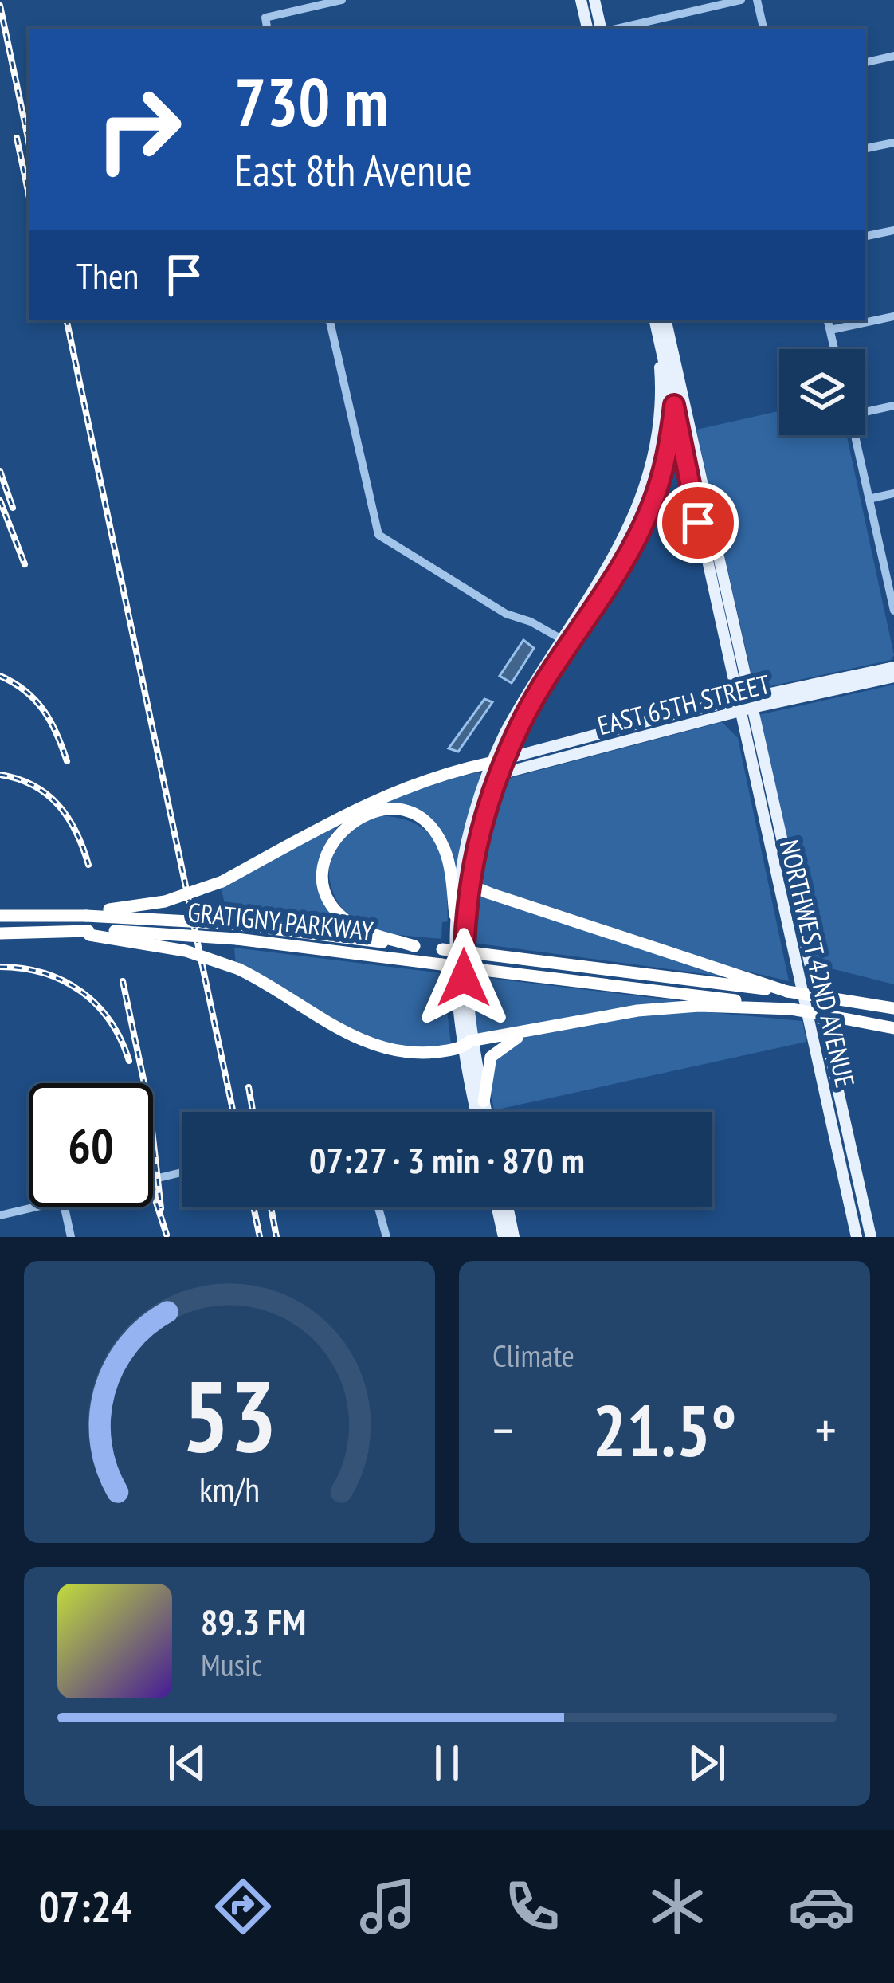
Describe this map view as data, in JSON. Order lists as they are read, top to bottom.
{
  "streets": {
    "highway": ["GRATIGNY PARKWAY"],
    "main road": ["EAST 65TH STREET", "NORTHWEST 42ND AVENUE"]
  },
  "crossings": [
    ["EAST 65TH STREET", "NORTHWEST 42ND AVENUE"]
  ],
  "page": {
    "turn": ["730 m", "East 8th Avenue"],
    "then": "Then",
    "limit": "60",
    "trip": "07:27 · 3 min · 870 m",
    "tile": "Climate",
    "heat": ["−", "21.5°", "+"],
    "song": ["89.3 FM", "Music"],
    "tabs": "07:24",
    "gauge": ["53", "km/h"]
  }
}
